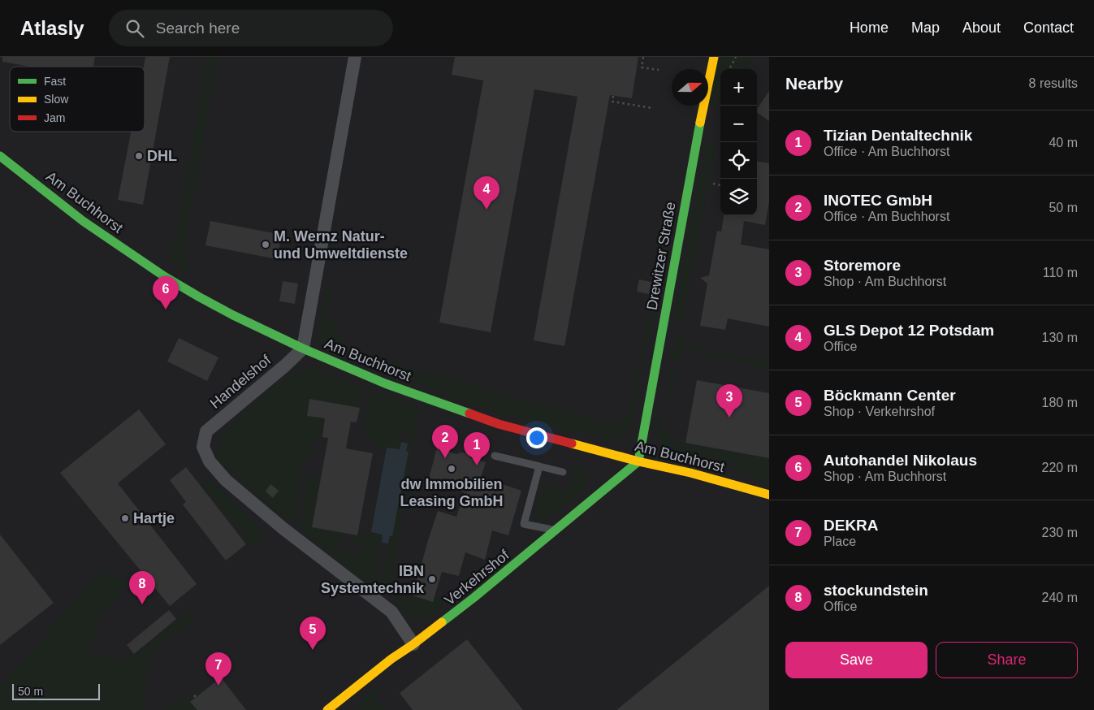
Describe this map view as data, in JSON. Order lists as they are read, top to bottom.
{
  "streets": {
    "main road": ["Am Buchhorst", "Drewitzer Straße", "Verkehrshof"],
    "street": ["Handelshof"]
  },
  "crossings": [
    ["Am Buchhorst", "Drewitzer Straße"],
    ["Am Buchhorst", "Handelshof"],
    ["Am Buchhorst", "Verkehrshof"],
    ["Drewitzer Straße", "Verkehrshof"],
    ["Handelshof", "Verkehrshof"]
  ],
  "places": [
    "DHL",
    "M. Wernz Natur- und Umweltdienste",
    "dw Immobilien Leasing GmbH",
    "Hartje",
    "IBN Systemtechnik"
  ],
  "legend": ["Fast", "Slow", "Jam"],
  "scale_bar": "50 m",
  "north": "right",
  "page": {
    "header": "Atlasly",
    "search": "Search here",
    "nav": [
      "Home",
      "Map",
      "About",
      "Contact"
    ],
    "heading": ["Nearby", "8 results"],
    "map_buttons": ["+", "−"],
    "list": [
      {
        "mark": "1",
        "name": "Tizian Dentaltechnik",
        "note": "Office · Am Buchhorst",
        "value": "40 m"
      },
      {
        "mark": "2",
        "name": "INOTEC GmbH",
        "note": "Office · Am Buchhorst",
        "value": "50 m"
      },
      {
        "mark": "3",
        "name": "Storemore",
        "note": "Shop · Am Buchhorst",
        "value": "110 m"
      },
      {
        "mark": "4",
        "name": "GLS Depot 12 Potsdam",
        "note": "Office",
        "value": "130 m"
      },
      {
        "mark": "5",
        "name": "Böckmann Center",
        "note": "Shop · Verkehrshof",
        "value": "180 m"
      },
      {
        "mark": "6",
        "name": "Autohandel Nikolaus",
        "note": "Shop · Am Buchhorst",
        "value": "220 m"
      },
      {
        "mark": "7",
        "name": "DEKRA",
        "note": "Place",
        "value": "230 m"
      },
      {
        "mark": "8",
        "name": "stockundstein",
        "note": "Office",
        "value": "240 m"
      }
    ],
    "pins": [
      "4",
      "6",
      "3",
      "2",
      "1",
      "8",
      "5",
      "7"
    ],
    "buttons": ["Save", "Share"],
    "scale": "50 m"
  }
}
